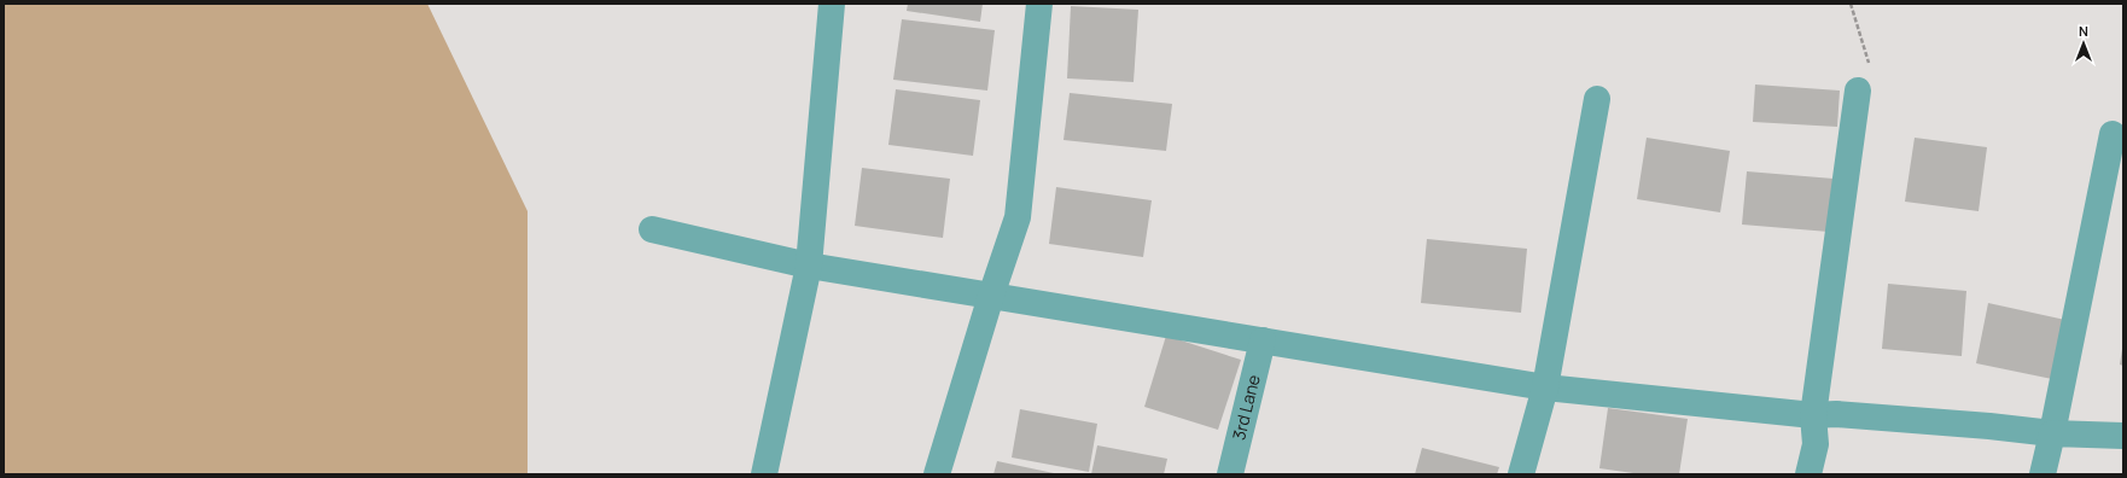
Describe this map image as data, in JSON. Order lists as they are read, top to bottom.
{
  "streets": {
    "street": ["3rd Lane"]
  },
  "north": "top"
}
